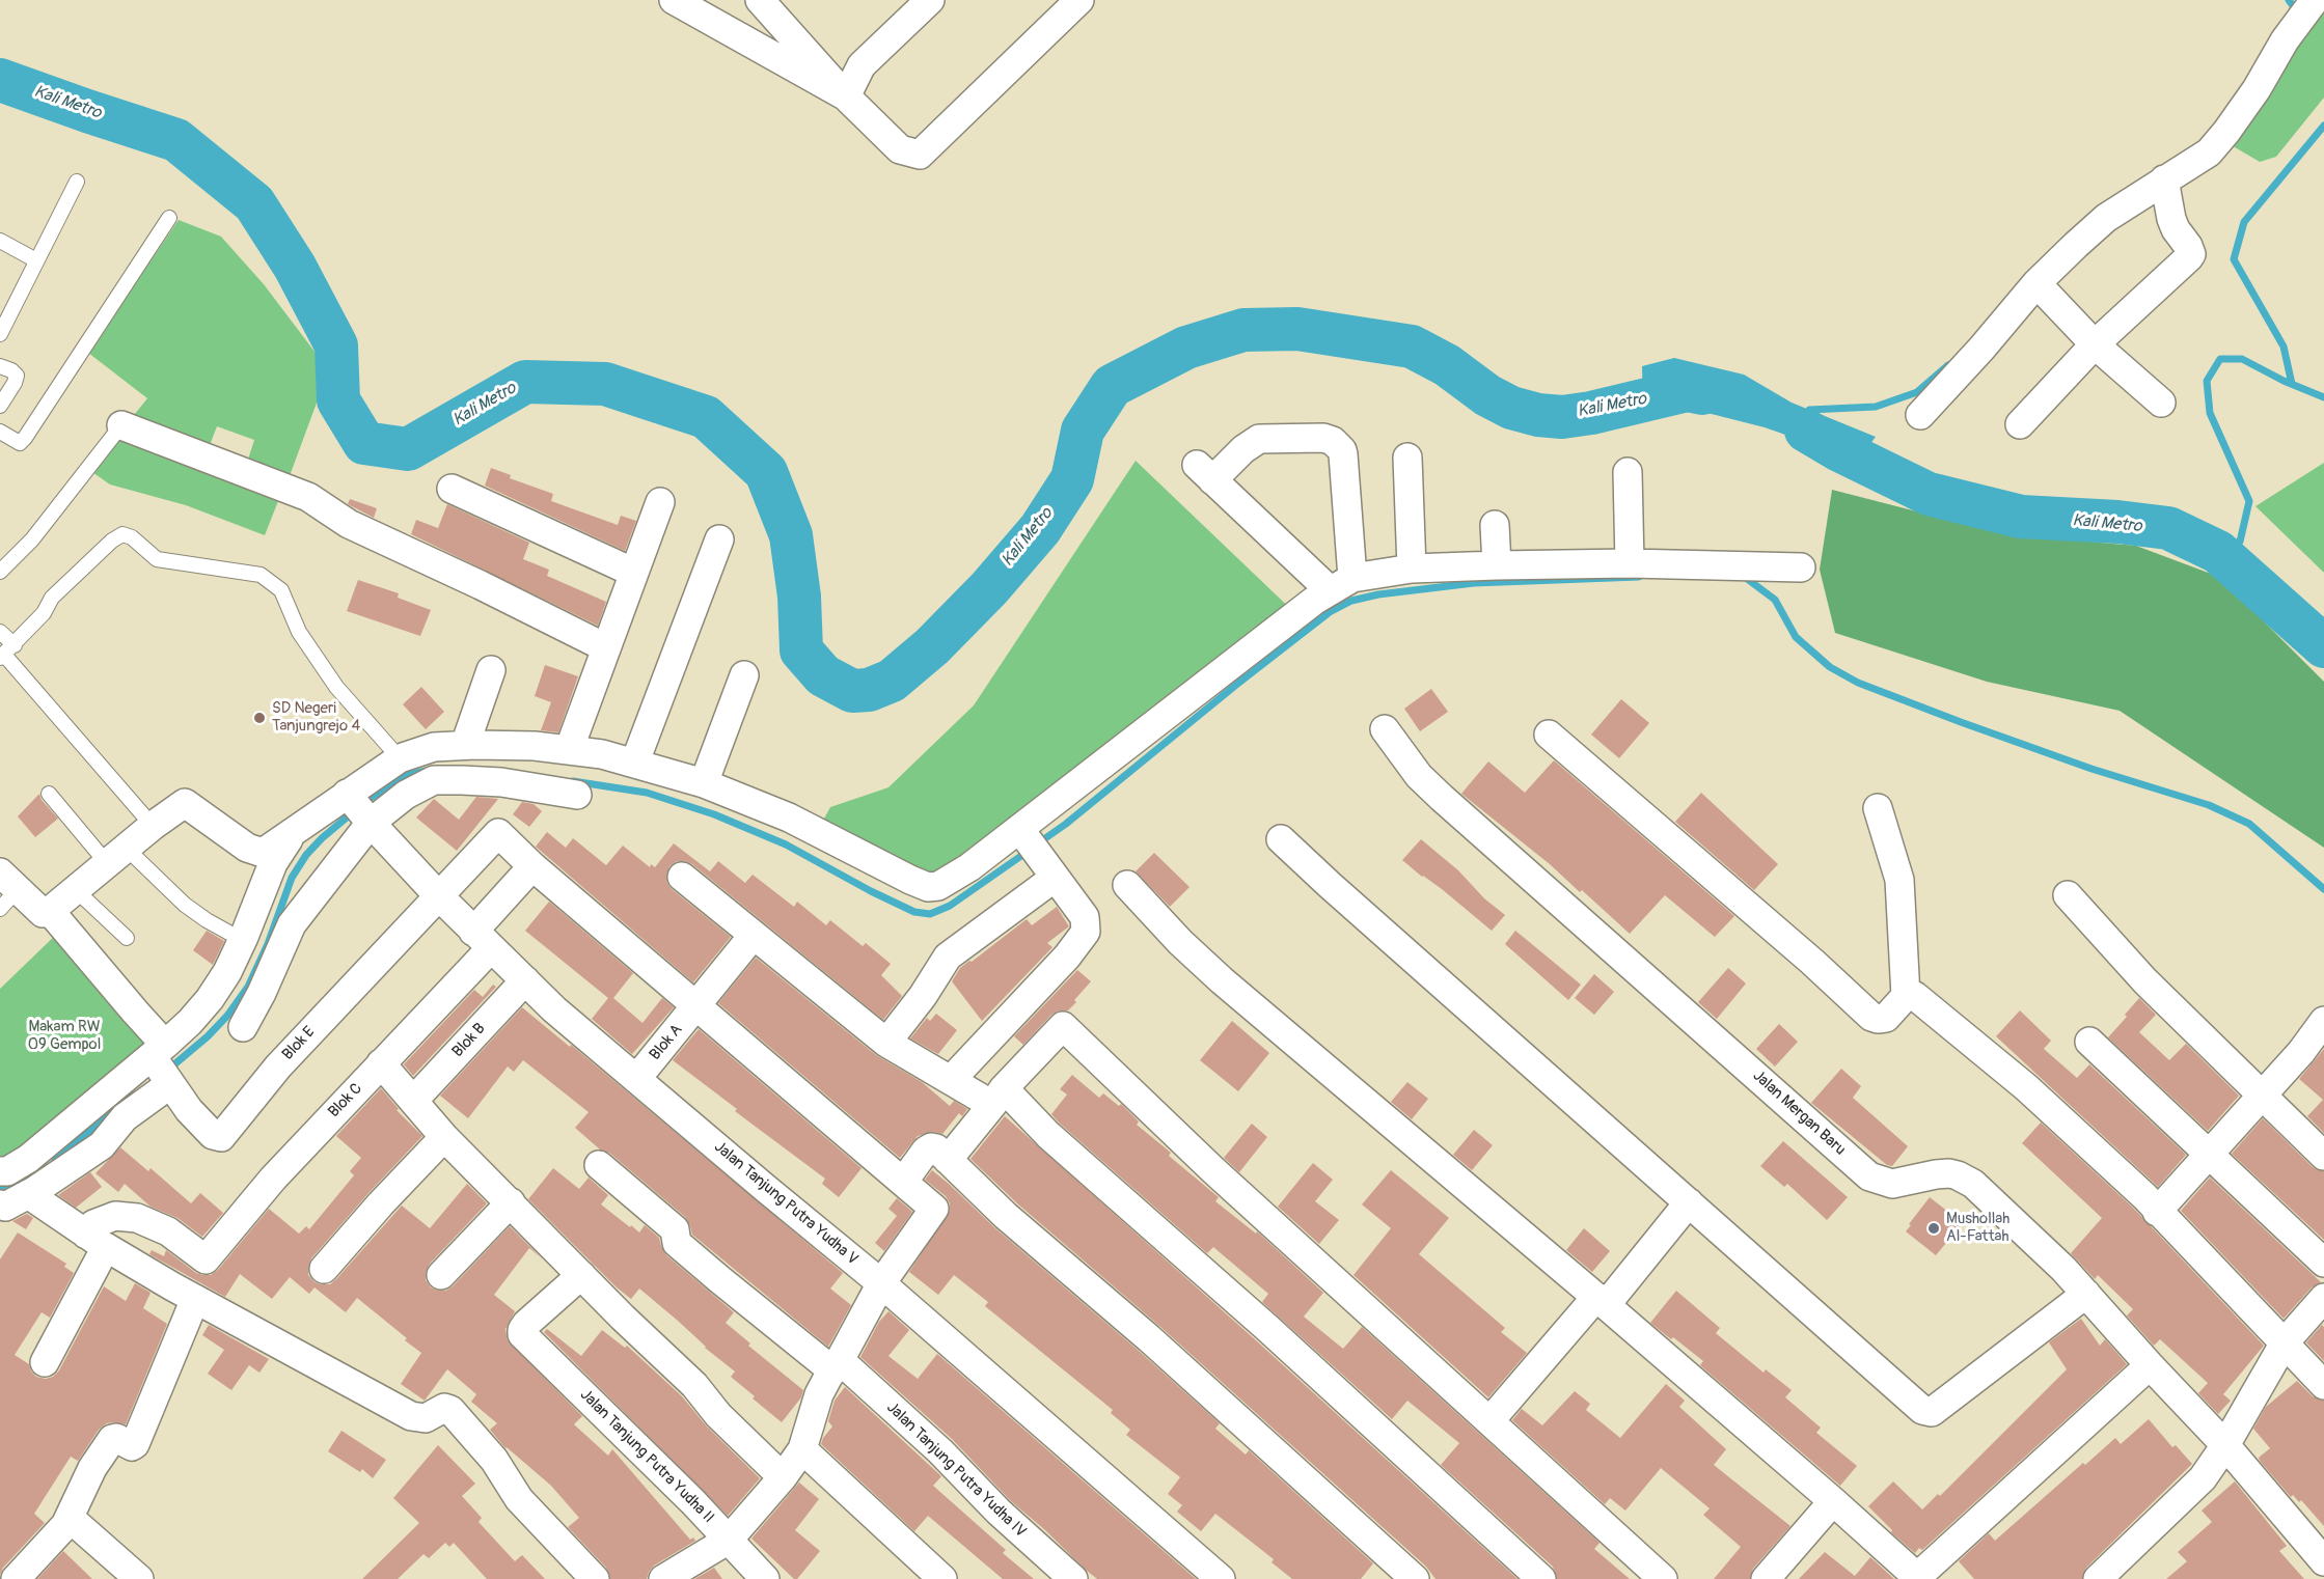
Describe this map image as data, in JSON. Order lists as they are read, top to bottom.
{
  "streets": {
    "street": [
      "Blok B",
      "Blok A",
      "Blok E",
      "Blok C",
      "Jalan Mergan Baru",
      "Jalan Tanjung Putra Yudha V",
      "Jalan Tanjung Putra Yudha II",
      "Jalan Tanjung Putra Yudha IV"
    ]
  },
  "crossings": [
    ["Blok B", "Jalan Tanjung Putra Yudha V"],
    ["Blok A", "Jalan Tanjung Putra Yudha V"],
    ["Blok E", "Jalan Tanjung Putra Yudha V"],
    ["Blok C", "Jalan Tanjung Putra Yudha V"]
  ],
  "water": ["Kali Metro"],
  "parks": ["Makam RW 09 Gempol"],
  "places": ["SD Negeri Tanjungrejo 4", "Mushollah Al-Fattah"]
}
